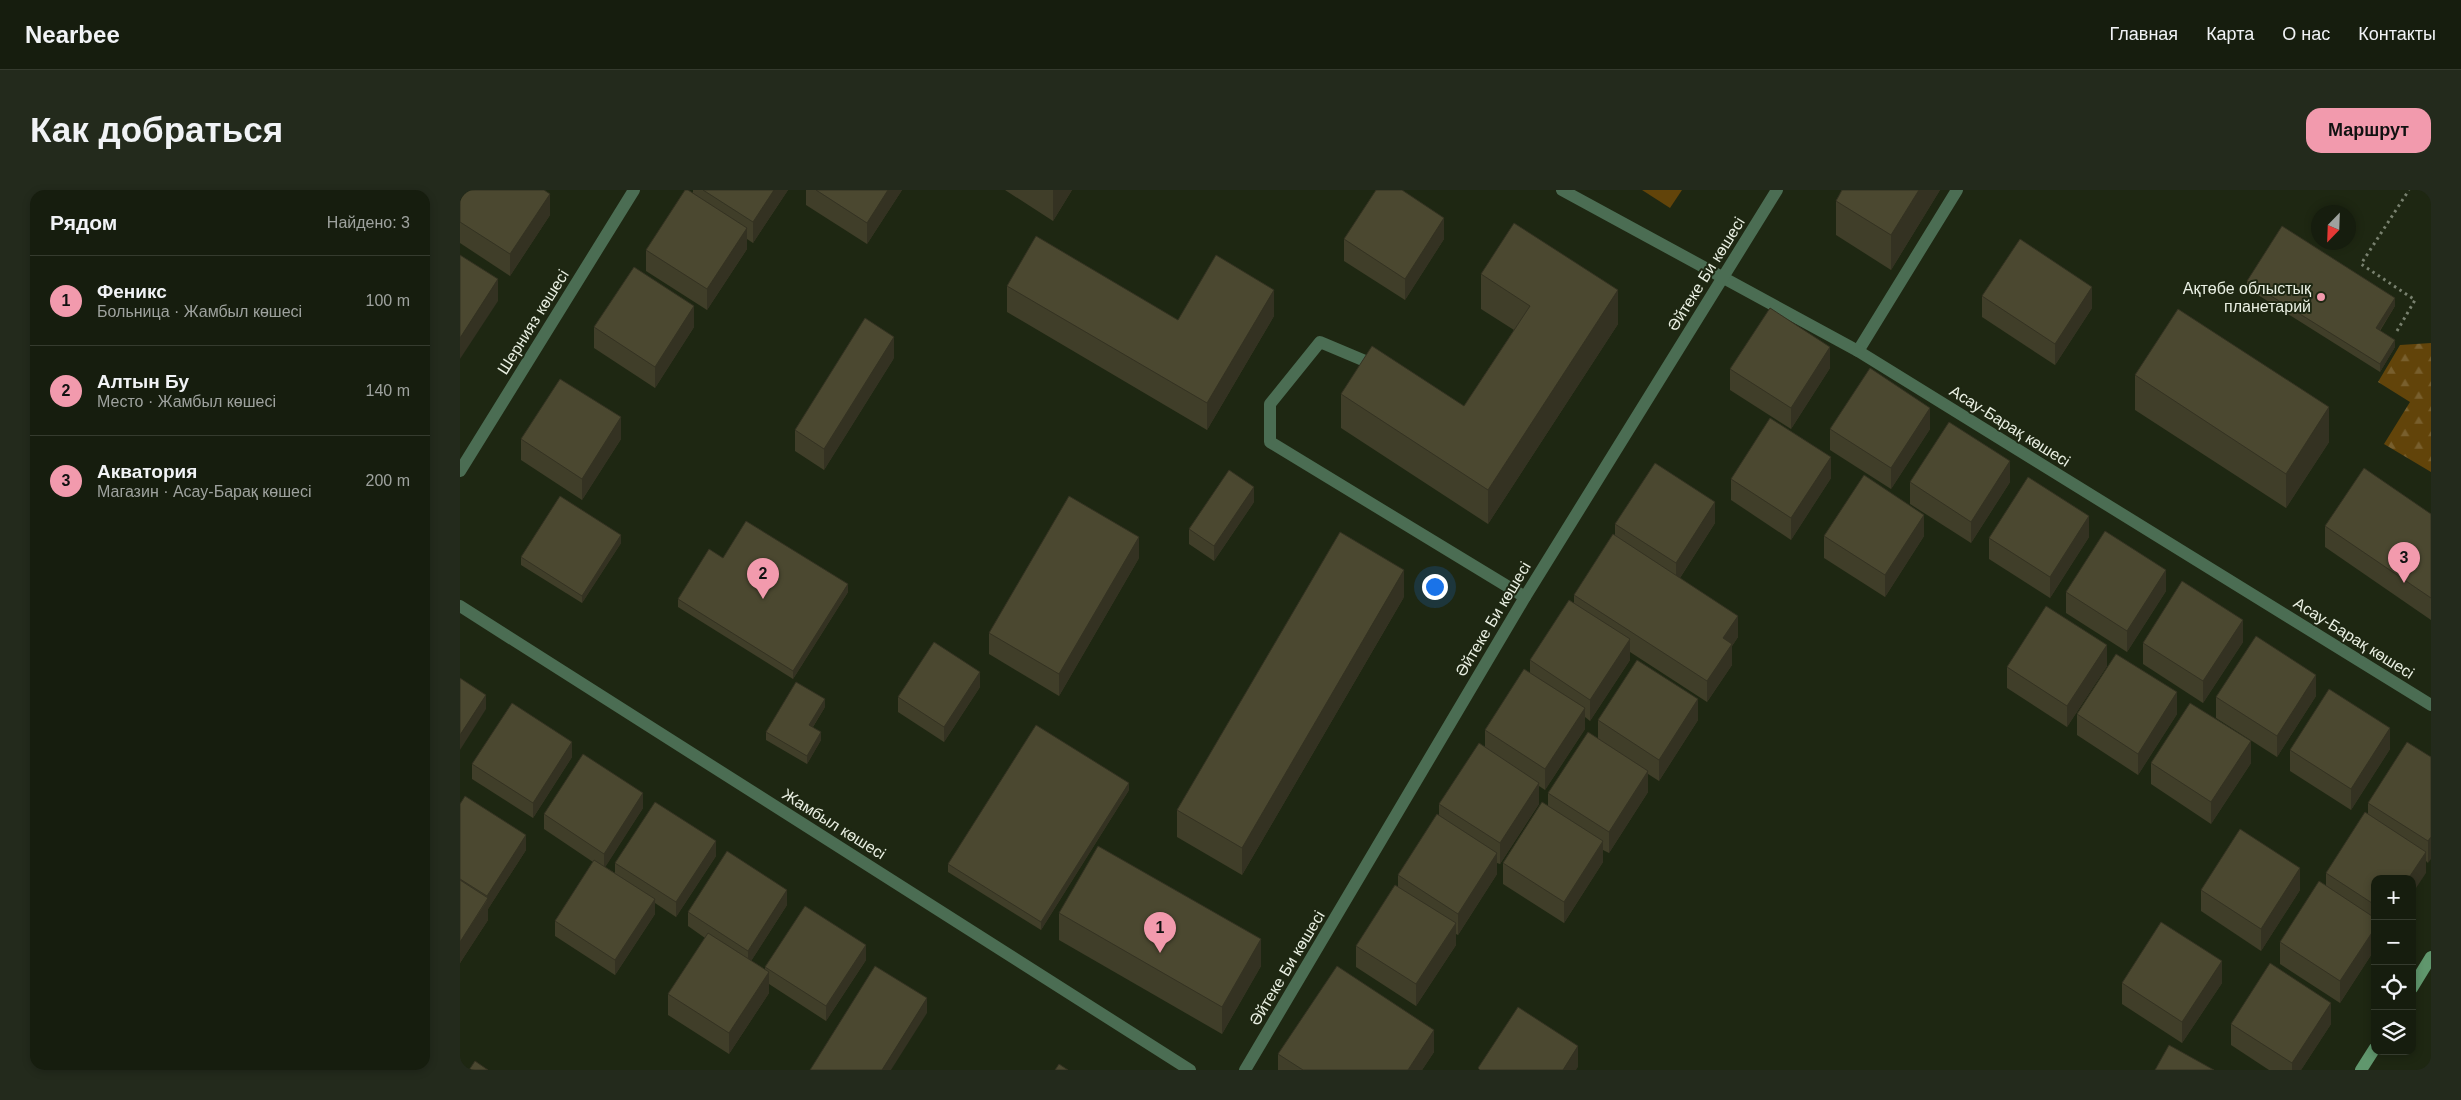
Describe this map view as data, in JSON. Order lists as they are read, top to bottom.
{
  "streets": {
    "street": [
      "Әйтеке Би көшесі",
      "Шернияз көшесі",
      "Асау-Барақ көшесі",
      "Жамбыл көшесі"
    ]
  },
  "crossings": [
    ["Әйтеке Би көшесі", "Асау-Барақ көшесі"]
  ],
  "places": ["Ақтөбе облыстық планетарий"],
  "north": "bottom left",
  "page": {
    "header": "Nearbee",
    "nav": [
      "Главная",
      "Карта",
      "О нас",
      "Контакты"
    ],
    "buttons": "Маршрут",
    "title": "Как добраться",
    "heading": ["Рядом", "Найдено: 3"],
    "list": [
      {
        "mark": "1",
        "name": "Феникс",
        "note": "Больница · Жамбыл көшесі",
        "value": "100 m"
      },
      {
        "mark": "2",
        "name": "Алтын Бу",
        "note": "Место · Жамбыл көшесі",
        "value": "140 m"
      },
      {
        "mark": "3",
        "name": "Акватория",
        "note": "Магазин · Асау-Барақ көшесі",
        "value": "200 m"
      }
    ],
    "pins": ["3", "2", "1"],
    "map_buttons": ["+", "−"]
  }
}
